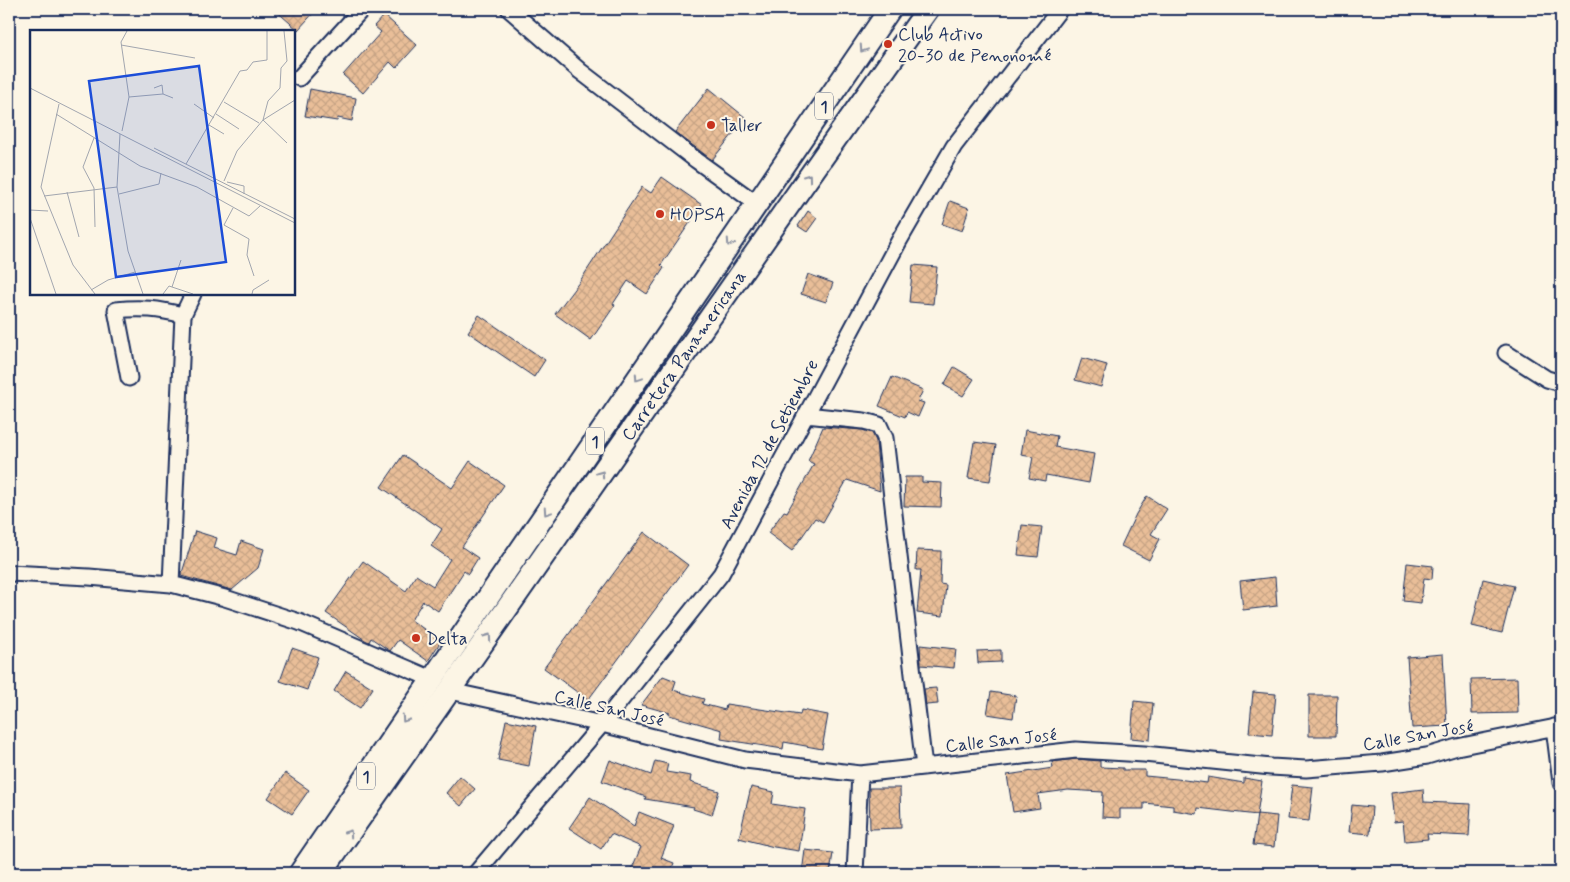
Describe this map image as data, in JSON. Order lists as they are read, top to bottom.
{
  "streets": {
    "highway": ["1", "Carretera Panamericana"],
    "street": ["Avenida 12 de Setiembre", "Calle San José"]
  },
  "crossings": [
    ["Carretera Panamericana", "Calle San José"],
    ["Avenida 12 de Setiembre", "Calle San José"]
  ],
  "places": [
    "Club Activo 20-30 de Penonomé",
    "Taller",
    "HOPSA",
    "Delta"
  ]
}
